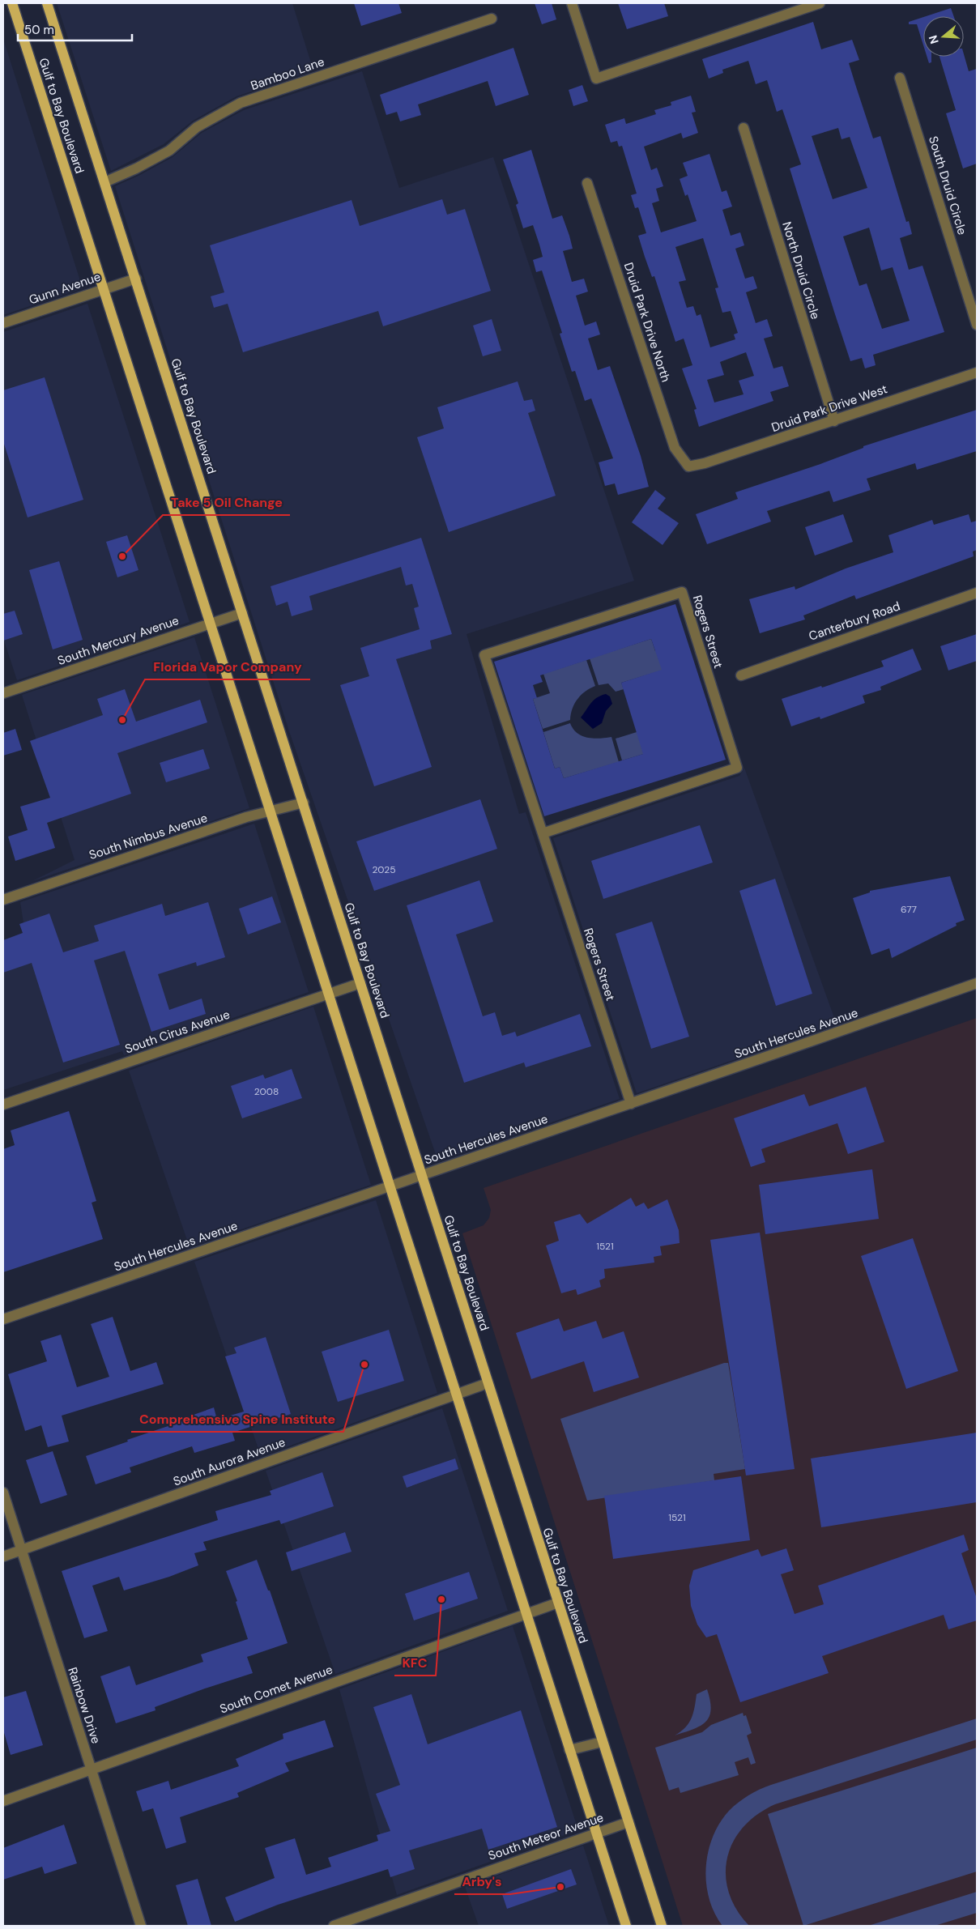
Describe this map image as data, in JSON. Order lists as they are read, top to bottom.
{
  "streets": {
    "main road": ["Gulf to Bay Boulevard"],
    "street": [
      "Bamboo Lane",
      "South Druid Circle",
      "North Druid Circle",
      "Gunn Avenue",
      "Druid Park Drive North",
      "Druid Park Drive West",
      "Canterbury Road",
      "Rogers Street",
      "South Mercury Avenue",
      "South Nimbus Avenue",
      "South Cirus Avenue",
      "South Hercules Avenue",
      "South Aurora Avenue",
      "South Comet Avenue",
      "Rainbow Drive",
      "South Meteor Avenue"
    ]
  },
  "crossings": [
    ["Bamboo Lane", "Gulf to Bay Boulevard"],
    ["Gulf to Bay Boulevard", "Gunn Avenue"],
    ["Gulf to Bay Boulevard", "South Mercury Avenue"],
    ["Gulf to Bay Boulevard", "South Nimbus Avenue"],
    ["Gulf to Bay Boulevard", "South Cirus Avenue"],
    ["Gulf to Bay Boulevard", "South Hercules Avenue"],
    ["Gulf to Bay Boulevard", "South Aurora Avenue"],
    ["Gulf to Bay Boulevard", "South Comet Avenue"],
    ["Gulf to Bay Boulevard", "South Meteor Avenue"],
    ["North Druid Circle", "Druid Park Drive West"],
    ["Druid Park Drive North", "Druid Park Drive West"],
    ["Rogers Street", "South Hercules Avenue"],
    ["South Aurora Avenue", "Rainbow Drive"],
    ["South Comet Avenue", "Rainbow Drive"]
  ],
  "places": [
    "Take 5 Oil Change",
    "Florida Vapor Company",
    "Comprehensive Spine Institute",
    "KFC",
    "Arby's"
  ],
  "house_numbers": [
    "2025",
    "677",
    "2008",
    "1521",
    "1521"
  ],
  "scale_bar": "50 m",
  "north": "left"
}
